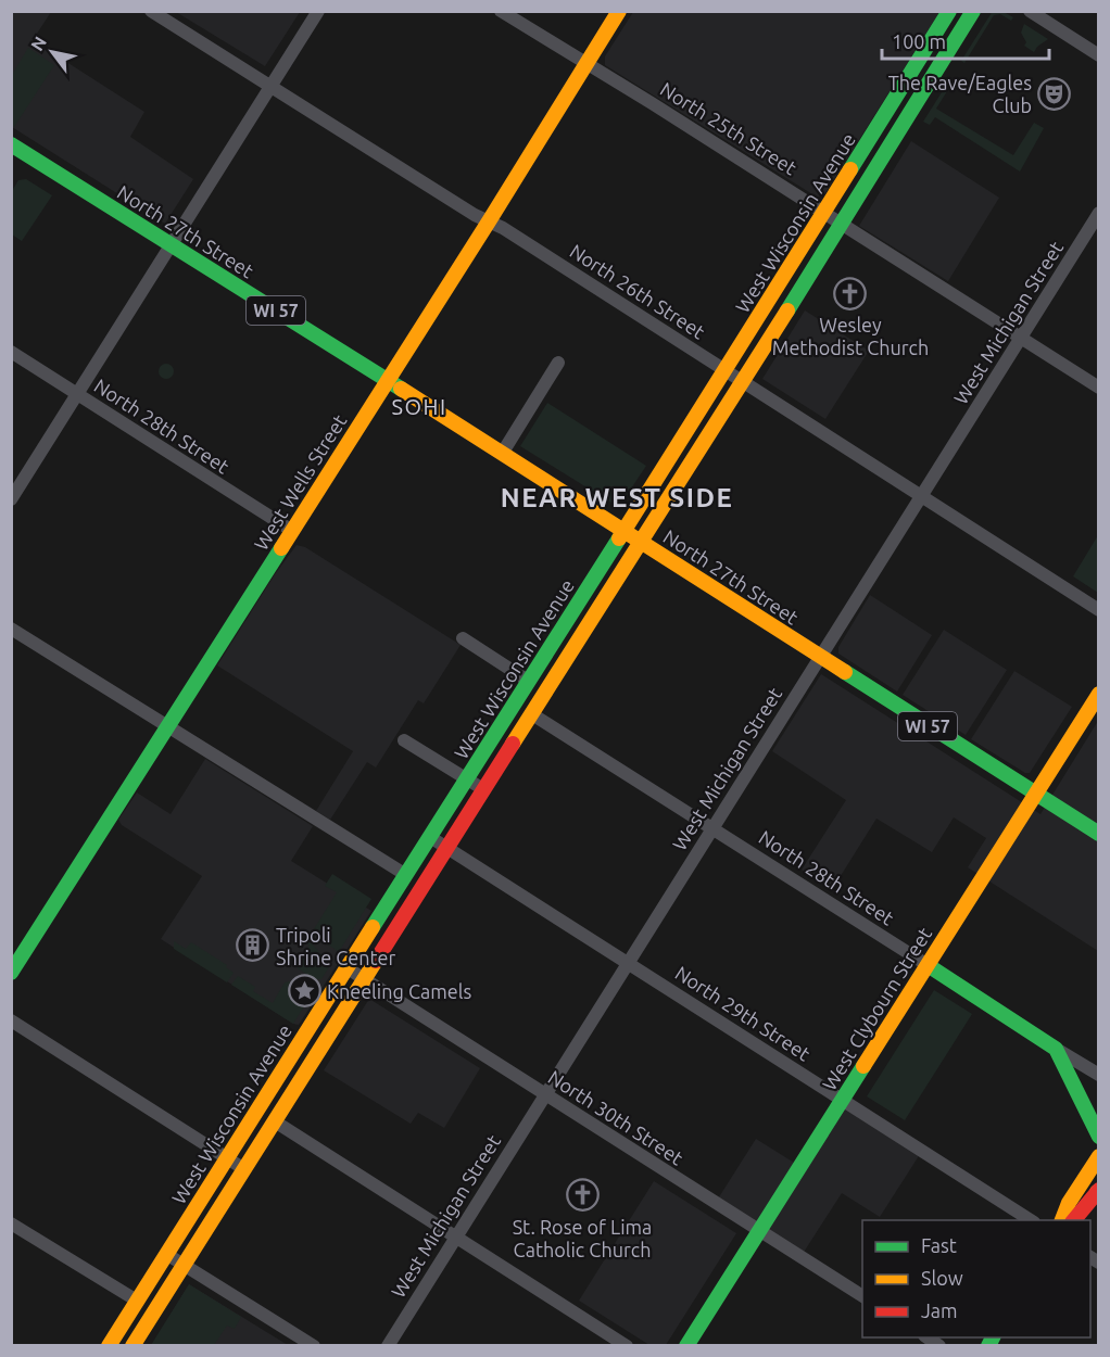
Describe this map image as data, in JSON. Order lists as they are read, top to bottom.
{
  "streets": {
    "main road": [
      "West Wisconsin Avenue",
      "North 27th Street",
      "WI 57",
      "North 28th Street",
      "West Wells Street",
      "West Clybourn Street"
    ],
    "street": [
      "North 25th Street",
      "North 26th Street",
      "West Michigan Street",
      "North 29th Street",
      "North 30th Street"
    ]
  },
  "crossings": [
    ["North 25th Street", "West Wisconsin Avenue"],
    ["North 25th Street", "West Michigan Street"],
    ["North 25th Street", "West Wells Street"],
    ["West Wisconsin Avenue", "North 27th Street"],
    ["West Wisconsin Avenue", "North 26th Street"],
    ["West Wisconsin Avenue", "North 28th Street"],
    ["West Wisconsin Avenue", "North 29th Street"],
    ["West Wisconsin Avenue", "North 30th Street"],
    ["North 27th Street", "West Michigan Street"],
    ["North 27th Street", "West Wells Street"],
    ["North 27th Street", "West Clybourn Street"],
    ["North 26th Street", "West Michigan Street"],
    ["North 26th Street", "West Wells Street"],
    ["West Michigan Street", "North 28th Street"],
    ["West Michigan Street", "North 29th Street"],
    ["West Michigan Street", "North 30th Street"],
    ["North 28th Street", "West Wells Street"],
    ["North 28th Street", "West Clybourn Street"],
    ["West Clybourn Street", "North 29th Street"],
    ["West Clybourn Street", "North 30th Street"]
  ],
  "districts": ["SOHI", "NEAR WEST SIDE"],
  "places": {
    "theatre": ["The Rave/Eagles Club"],
    "church": ["Wesley Methodist Church", "St. Rose of Lima Catholic Church"],
    "building": ["Tripoli Shrine Center"],
    "place": ["Kneeling Camels"]
  },
  "legend": ["Fast", "Slow", "Jam"],
  "scale_bar": "100 m",
  "north": "top left"
}
